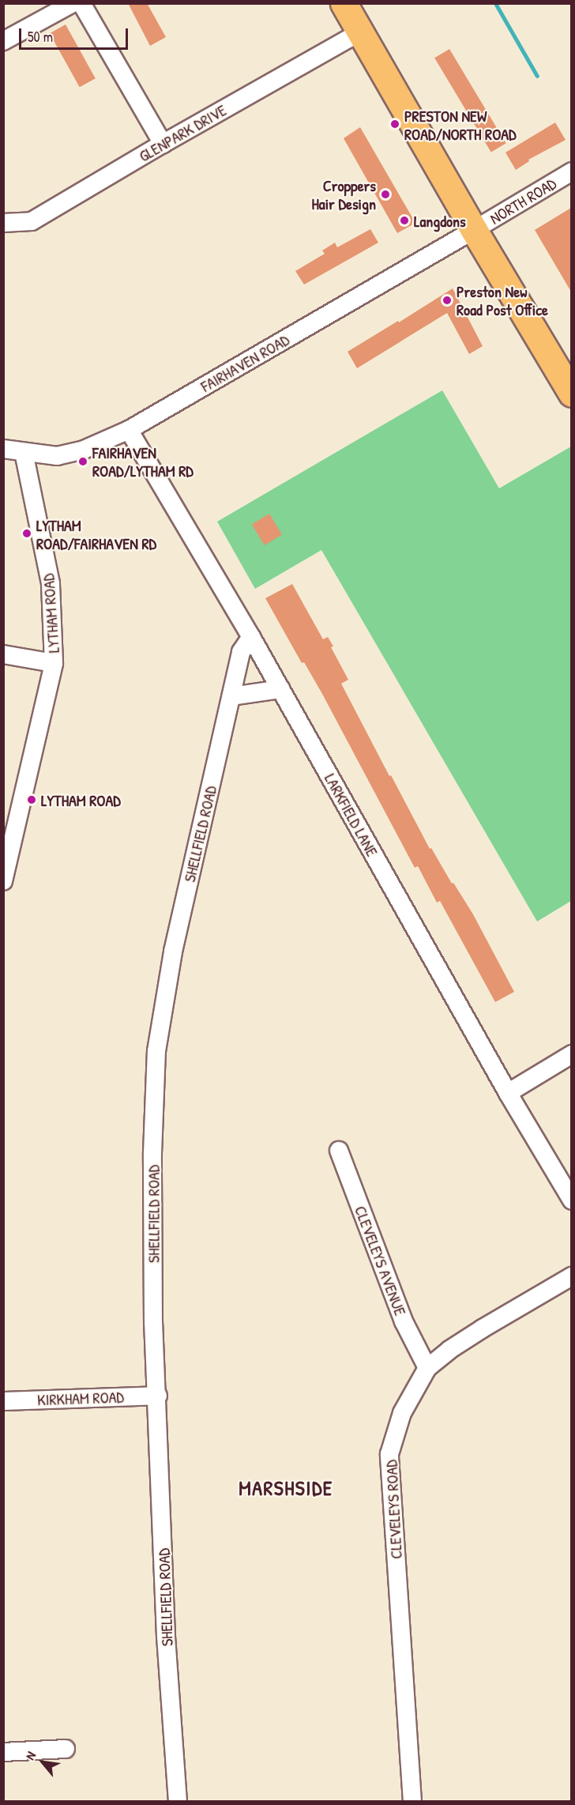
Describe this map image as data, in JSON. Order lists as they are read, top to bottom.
{
  "streets": {
    "street": [
      "GLENPARK DRIVE",
      "NORTH ROAD",
      "FAIRHAVEN ROAD",
      "LYTHAM ROAD",
      "LARKFIELD LANE",
      "SHELLFIELD ROAD",
      "CLEVELEYS AVENUE",
      "KIRKHAM ROAD",
      "CLEVELEYS ROAD"
    ]
  },
  "crossings": [
    ["NORTH ROAD", "FAIRHAVEN ROAD"],
    ["FAIRHAVEN ROAD", "LYTHAM ROAD"],
    ["FAIRHAVEN ROAD", "LARKFIELD LANE"],
    ["LARKFIELD LANE", "SHELLFIELD ROAD"],
    ["SHELLFIELD ROAD", "KIRKHAM ROAD"],
    ["CLEVELEYS AVENUE", "CLEVELEYS ROAD"]
  ],
  "districts": ["MARSHSIDE"],
  "places": [
    "PRESTON NEW ROAD/NORTH ROAD",
    "Croppers Hair Design",
    "Langdons",
    "Preston New Road Post Office",
    "FAIRHAVEN ROAD/LYTHAM RD",
    "LYTHAM ROAD/FAIRHAVEN RD",
    "LYTHAM ROAD"
  ],
  "scale_bar": "50 m",
  "north": "top left"
}
